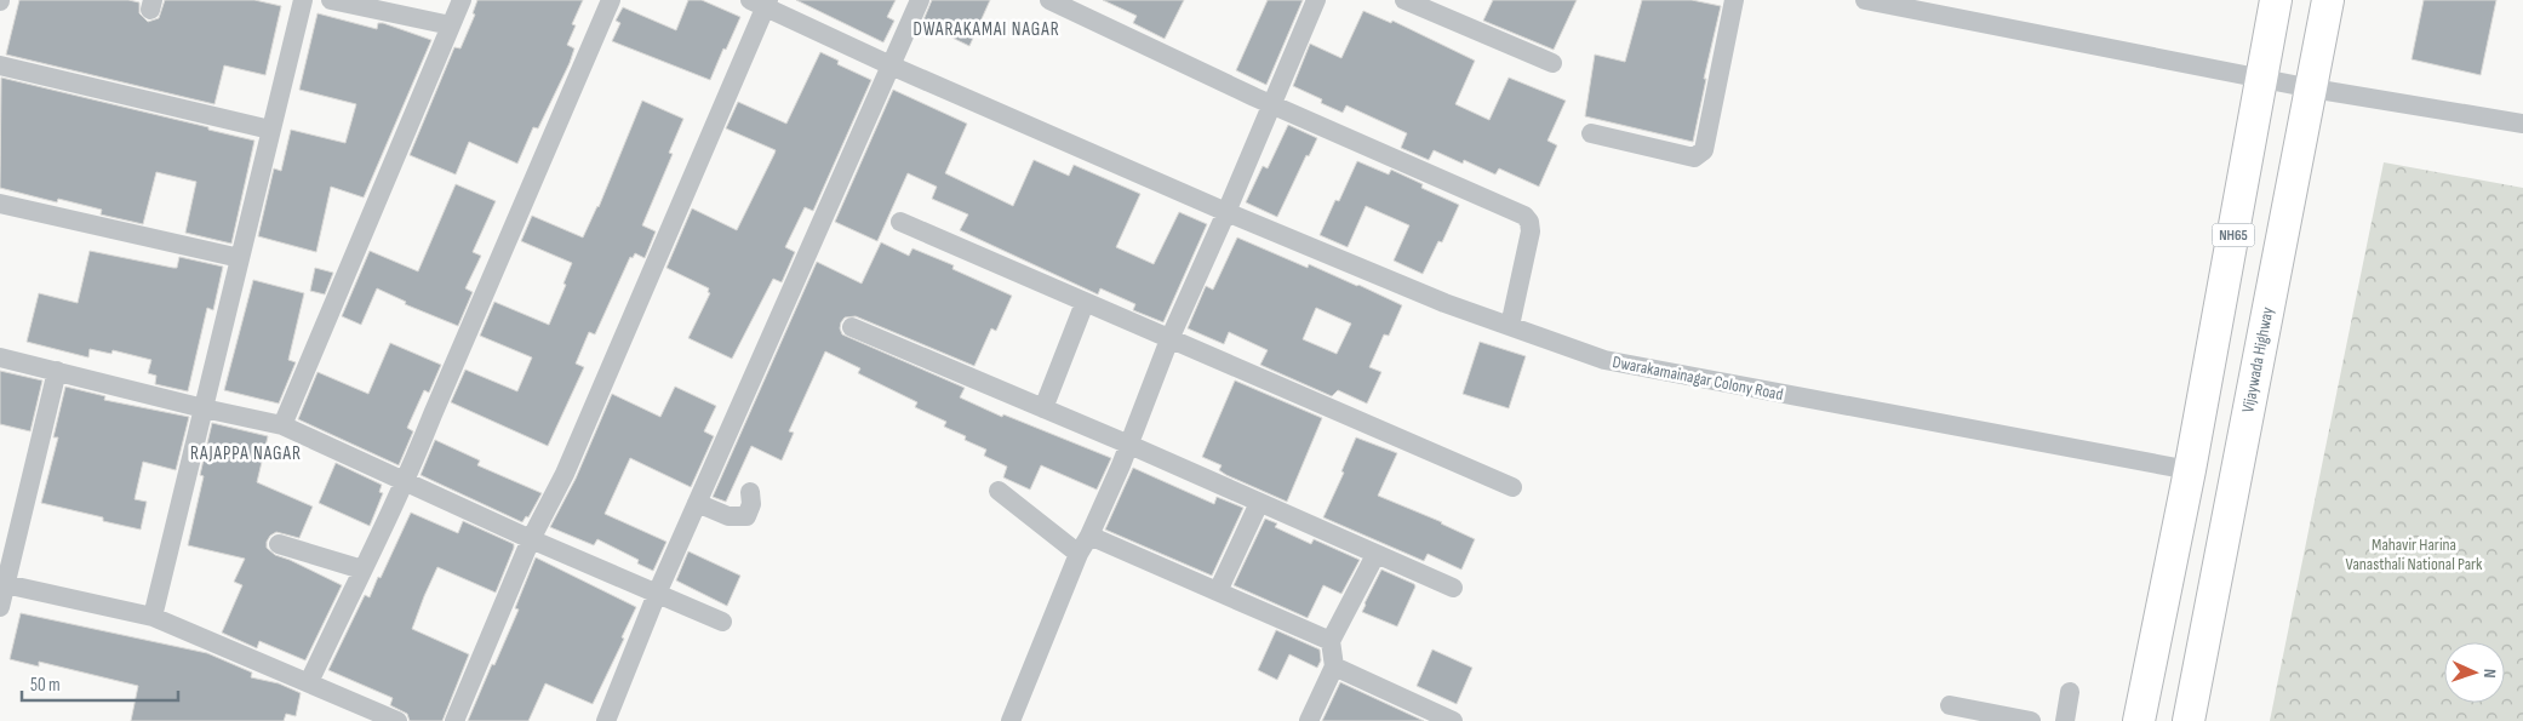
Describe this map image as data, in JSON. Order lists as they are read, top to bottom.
{
  "streets": {
    "highway": ["NH65", "Vijaywada Highway"],
    "street": ["Dwarakamainagar Colony Road"]
  },
  "crossings": [
    ["NH65", "Dwarakamainagar Colony Road"]
  ],
  "districts": ["DWARAKAMAI NAGAR", "RAJAPPA NAGAR"],
  "parks": ["Mahavir Harina Vanasthali National Park"],
  "scale_bar": "50 m",
  "north": "right"
}
